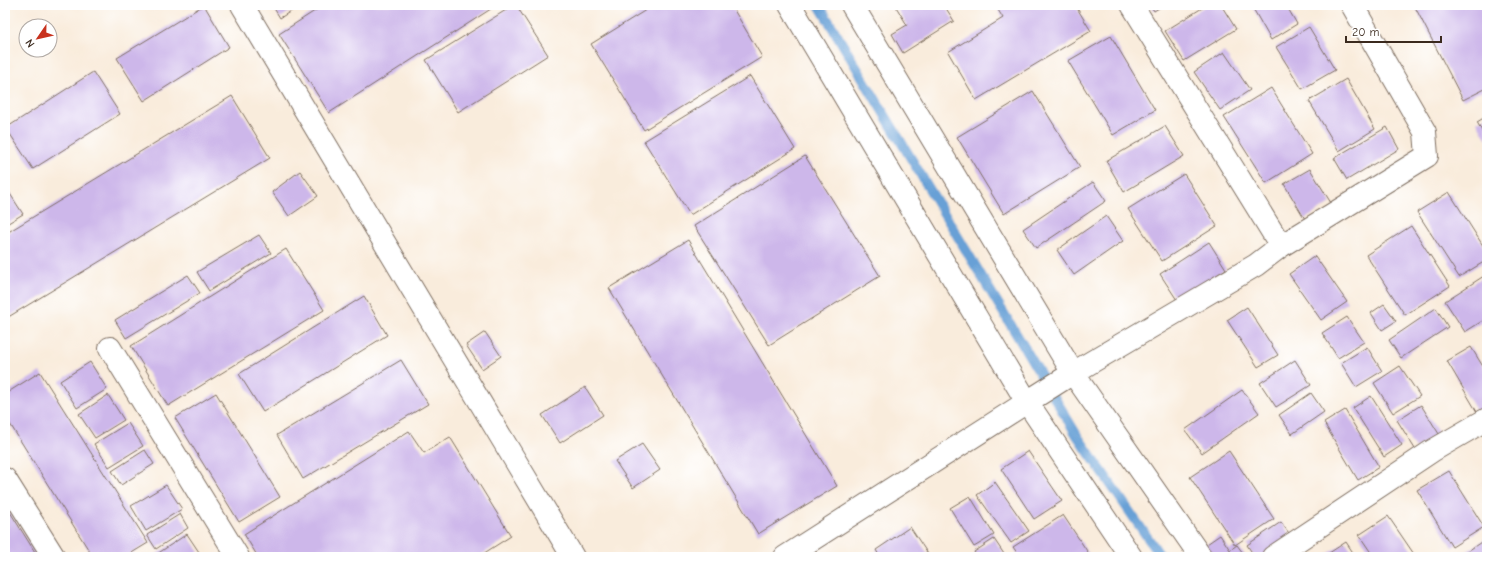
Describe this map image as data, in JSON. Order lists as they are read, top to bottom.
{
  "scale_bar": "20 m",
  "north": "bottom left"
}
